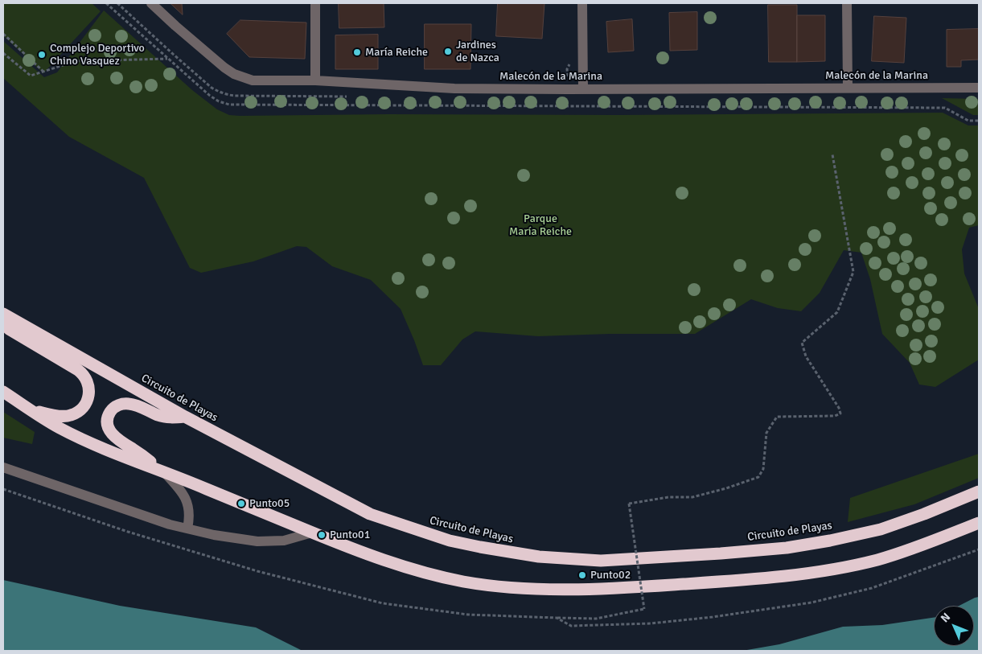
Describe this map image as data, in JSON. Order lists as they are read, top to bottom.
{
  "streets": {
    "highway": ["Circuito de Playas"],
    "street": ["Malecón de la Marina"]
  },
  "parks": ["Parque María Reiche"],
  "places": [
    "Jardines de Nazca",
    "María Reiche",
    "Complejo Deportivo Chino Vasquez",
    "Punto05",
    "Punto01",
    "Punto02"
  ],
  "north": "top left"
}
